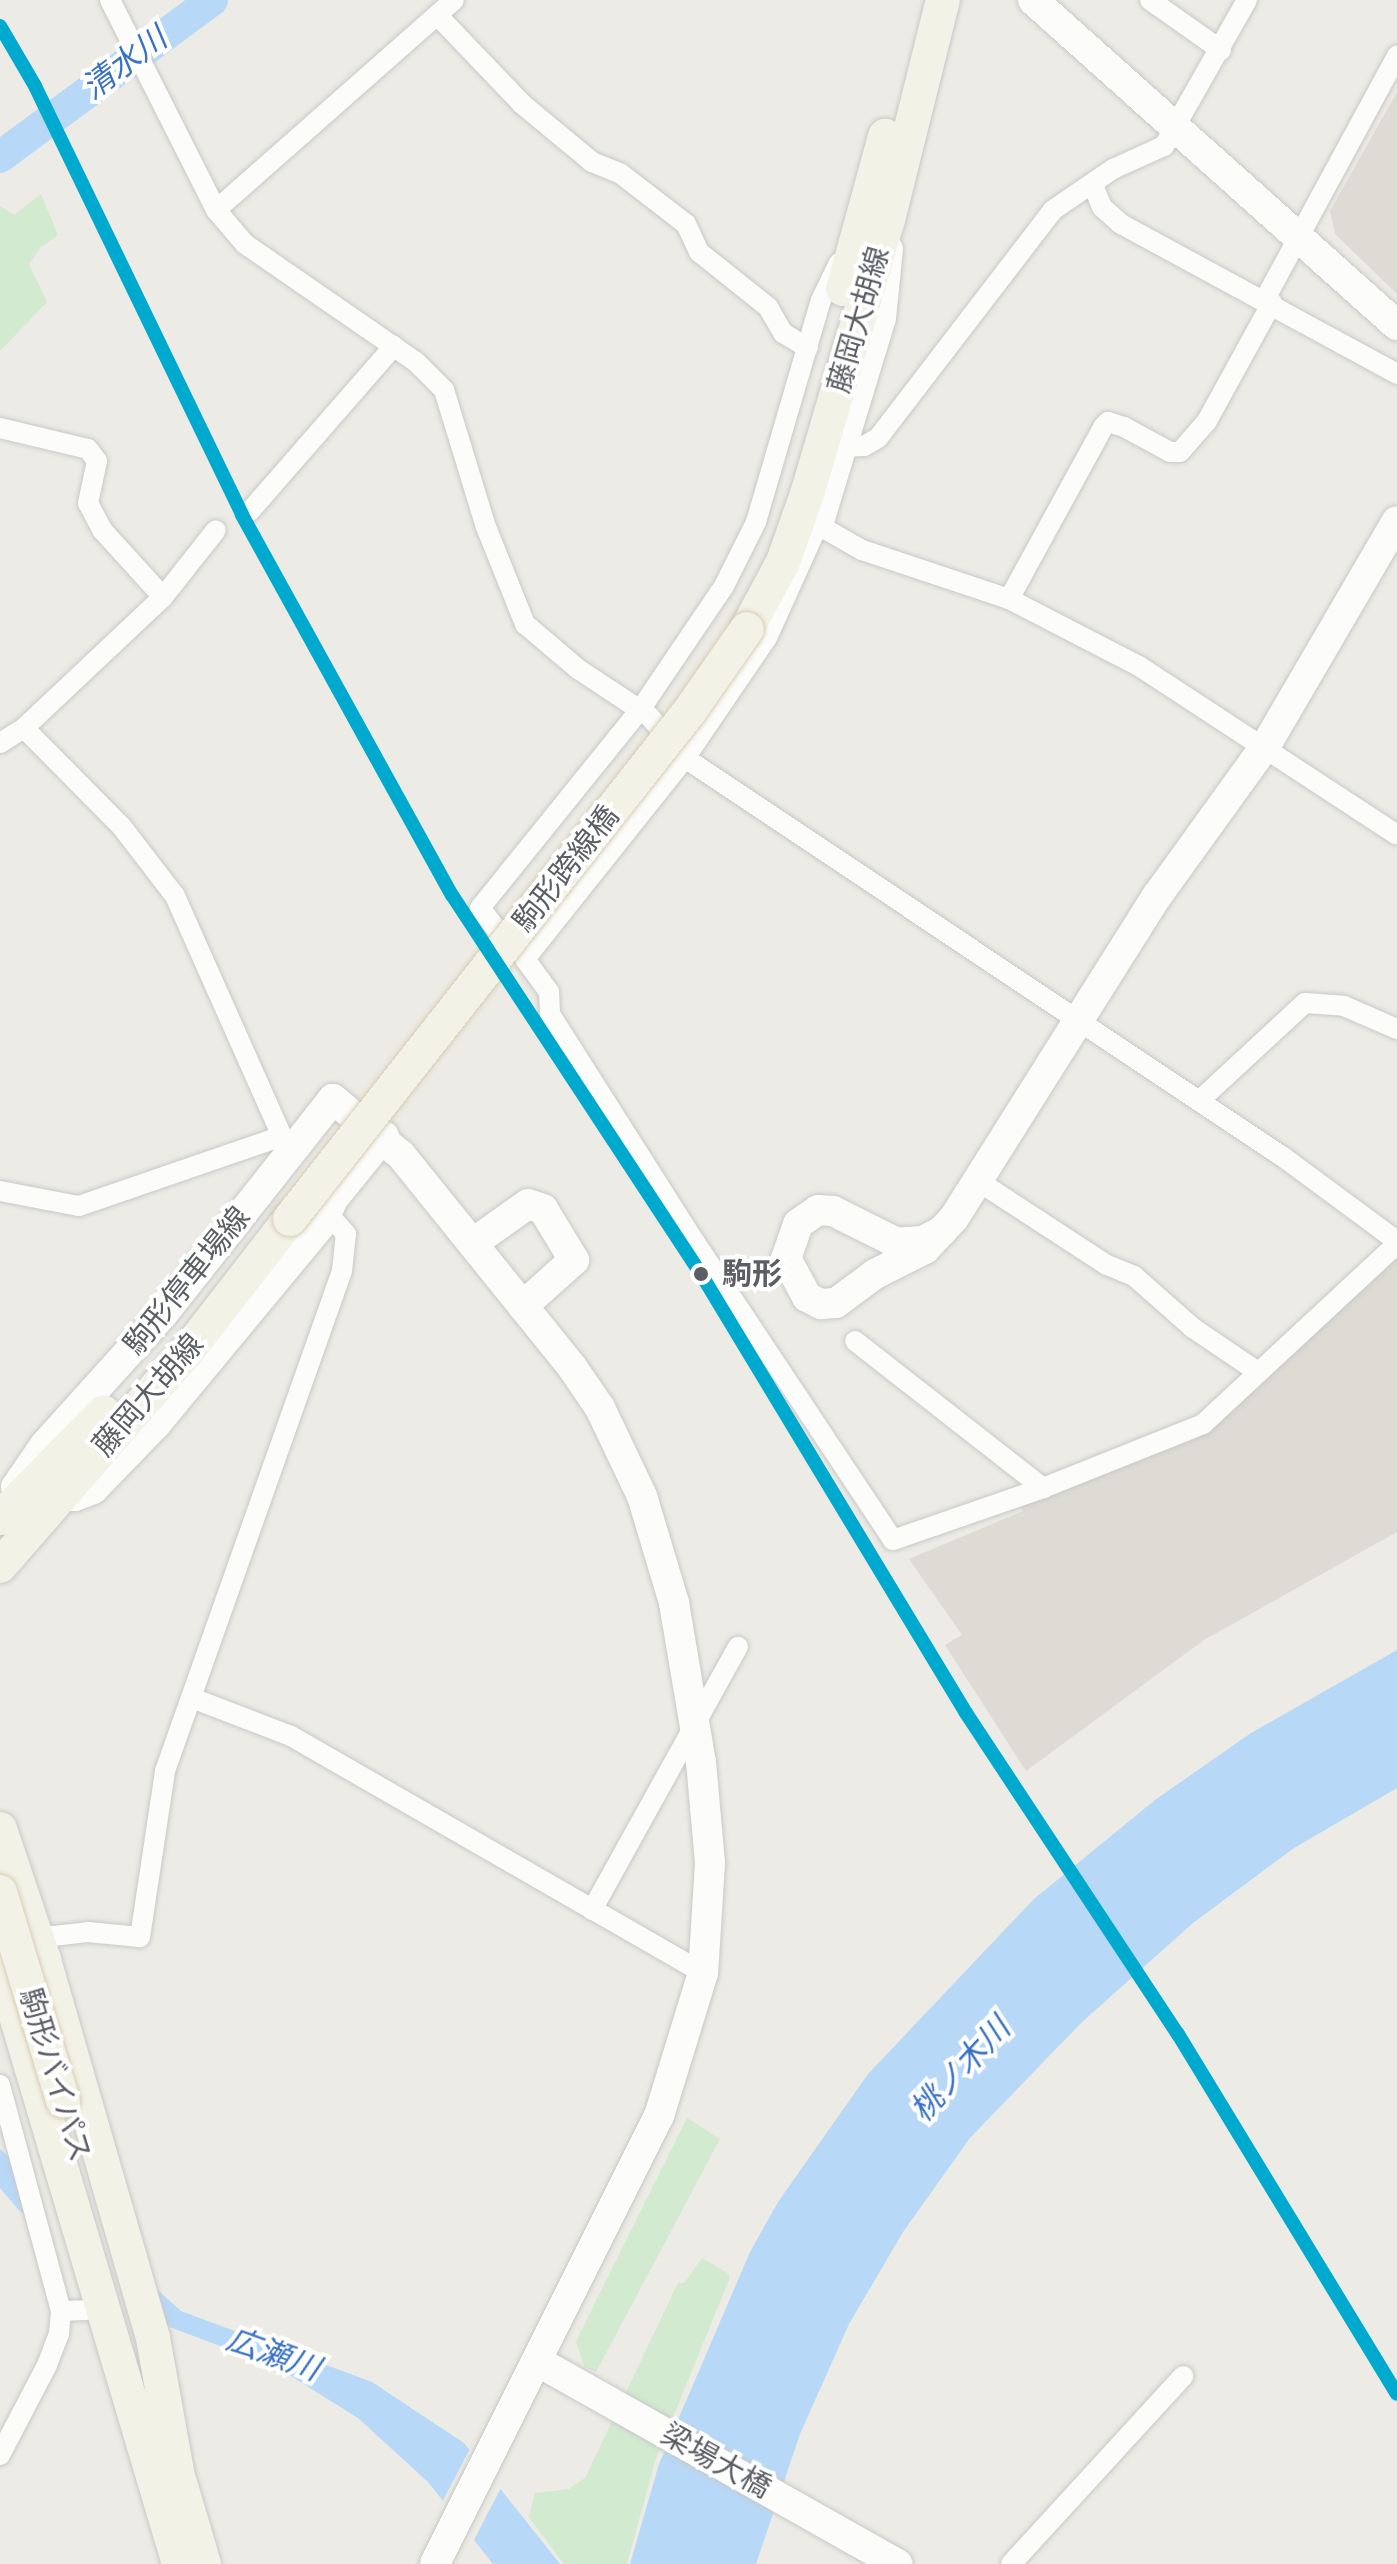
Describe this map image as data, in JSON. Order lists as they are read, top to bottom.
{
  "streets": {
    "main road": ["藤岡大胡線", "駒形跨線橋", "駒形バイパス"],
    "street": ["駒形停車場線", "梁場大橋"]
  },
  "crossings": [
    ["藤岡大胡線", "駒形跨線橋"],
    ["藤岡大胡線", "駒形停車場線"],
    ["駒形停車場線", "梁場大橋"]
  ],
  "water": ["清水川", "桃ノ木川", "広瀬川"],
  "places": ["駒形"]
}
